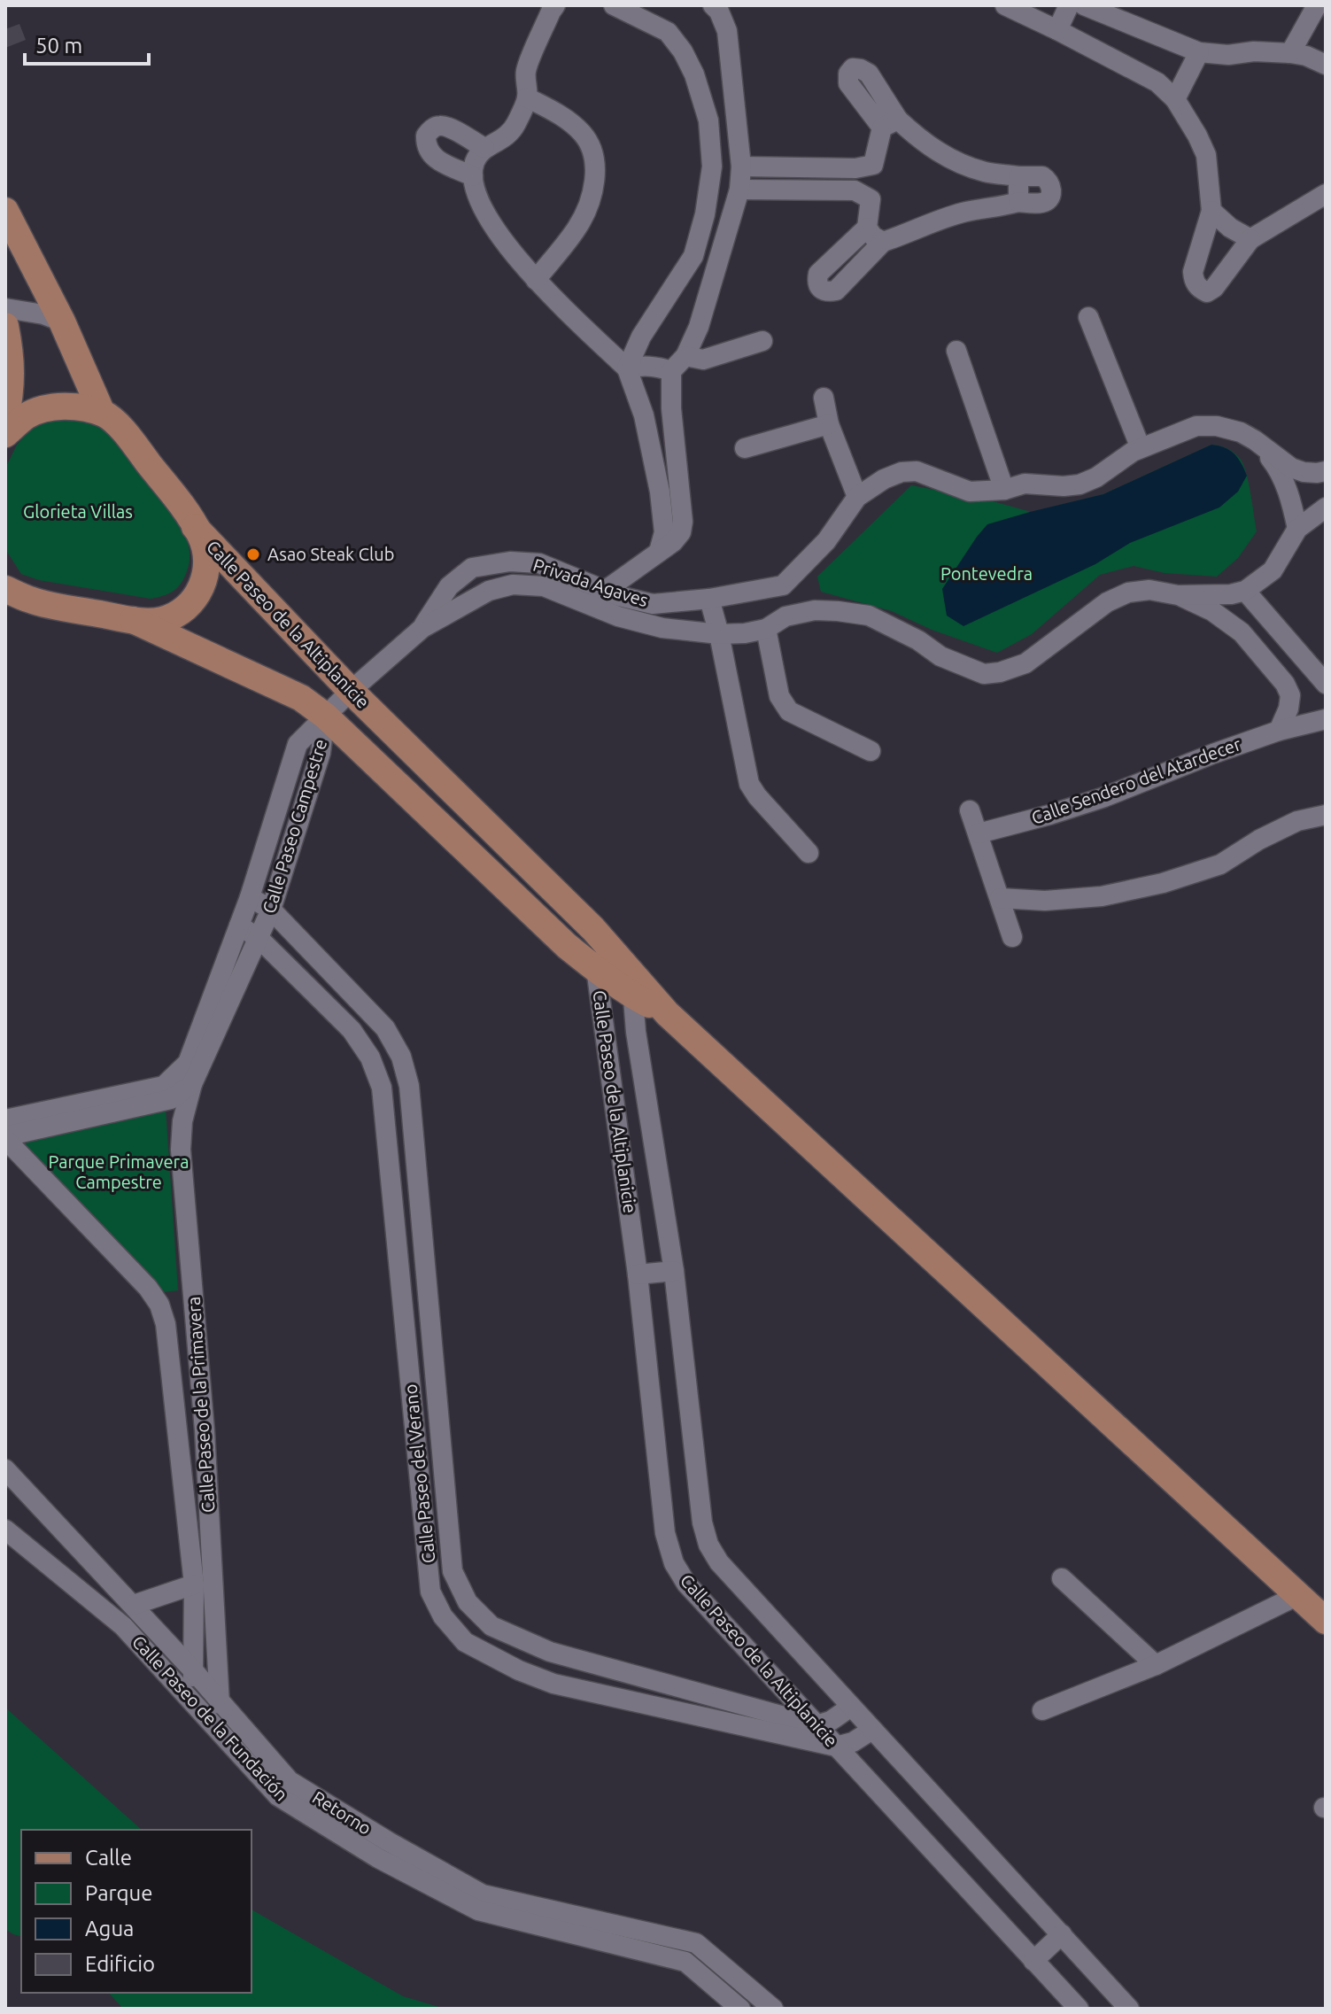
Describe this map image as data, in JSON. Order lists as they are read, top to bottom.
{
  "streets": {
    "main road": ["Calle Paseo de la Altiplanicie"],
    "street": [
      "Privada Agaves",
      "Calle Sendero del Atardecer",
      "Calle Paseo Campestre",
      "Calle Paseo de la Primavera",
      "Calle Paseo del Verano",
      "Calle Paseo de la Fundación",
      "Retorno"
    ]
  },
  "crossings": [
    ["Privada Agaves", "Calle Paseo de la Altiplanicie"],
    ["Privada Agaves", "Calle Paseo Campestre"],
    ["Calle Paseo de la Altiplanicie", "Calle Paseo Campestre"],
    ["Calle Paseo de la Altiplanicie", "Calle Paseo del Verano"],
    ["Calle Paseo Campestre", "Calle Paseo de la Primavera"],
    ["Calle Paseo Campestre", "Calle Paseo del Verano"],
    ["Calle Paseo de la Primavera", "Calle Paseo de la Fundación"],
    ["Calle Paseo de la Primavera", "Retorno"]
  ],
  "parks": ["Glorieta Villas", "Pontevedra", "Parque Primavera Campestre"],
  "places": ["Asao Steak Club"],
  "legend": [
    "Calle",
    "Parque",
    "Agua",
    "Edificio"
  ],
  "scale_bar": "50 m"
}
